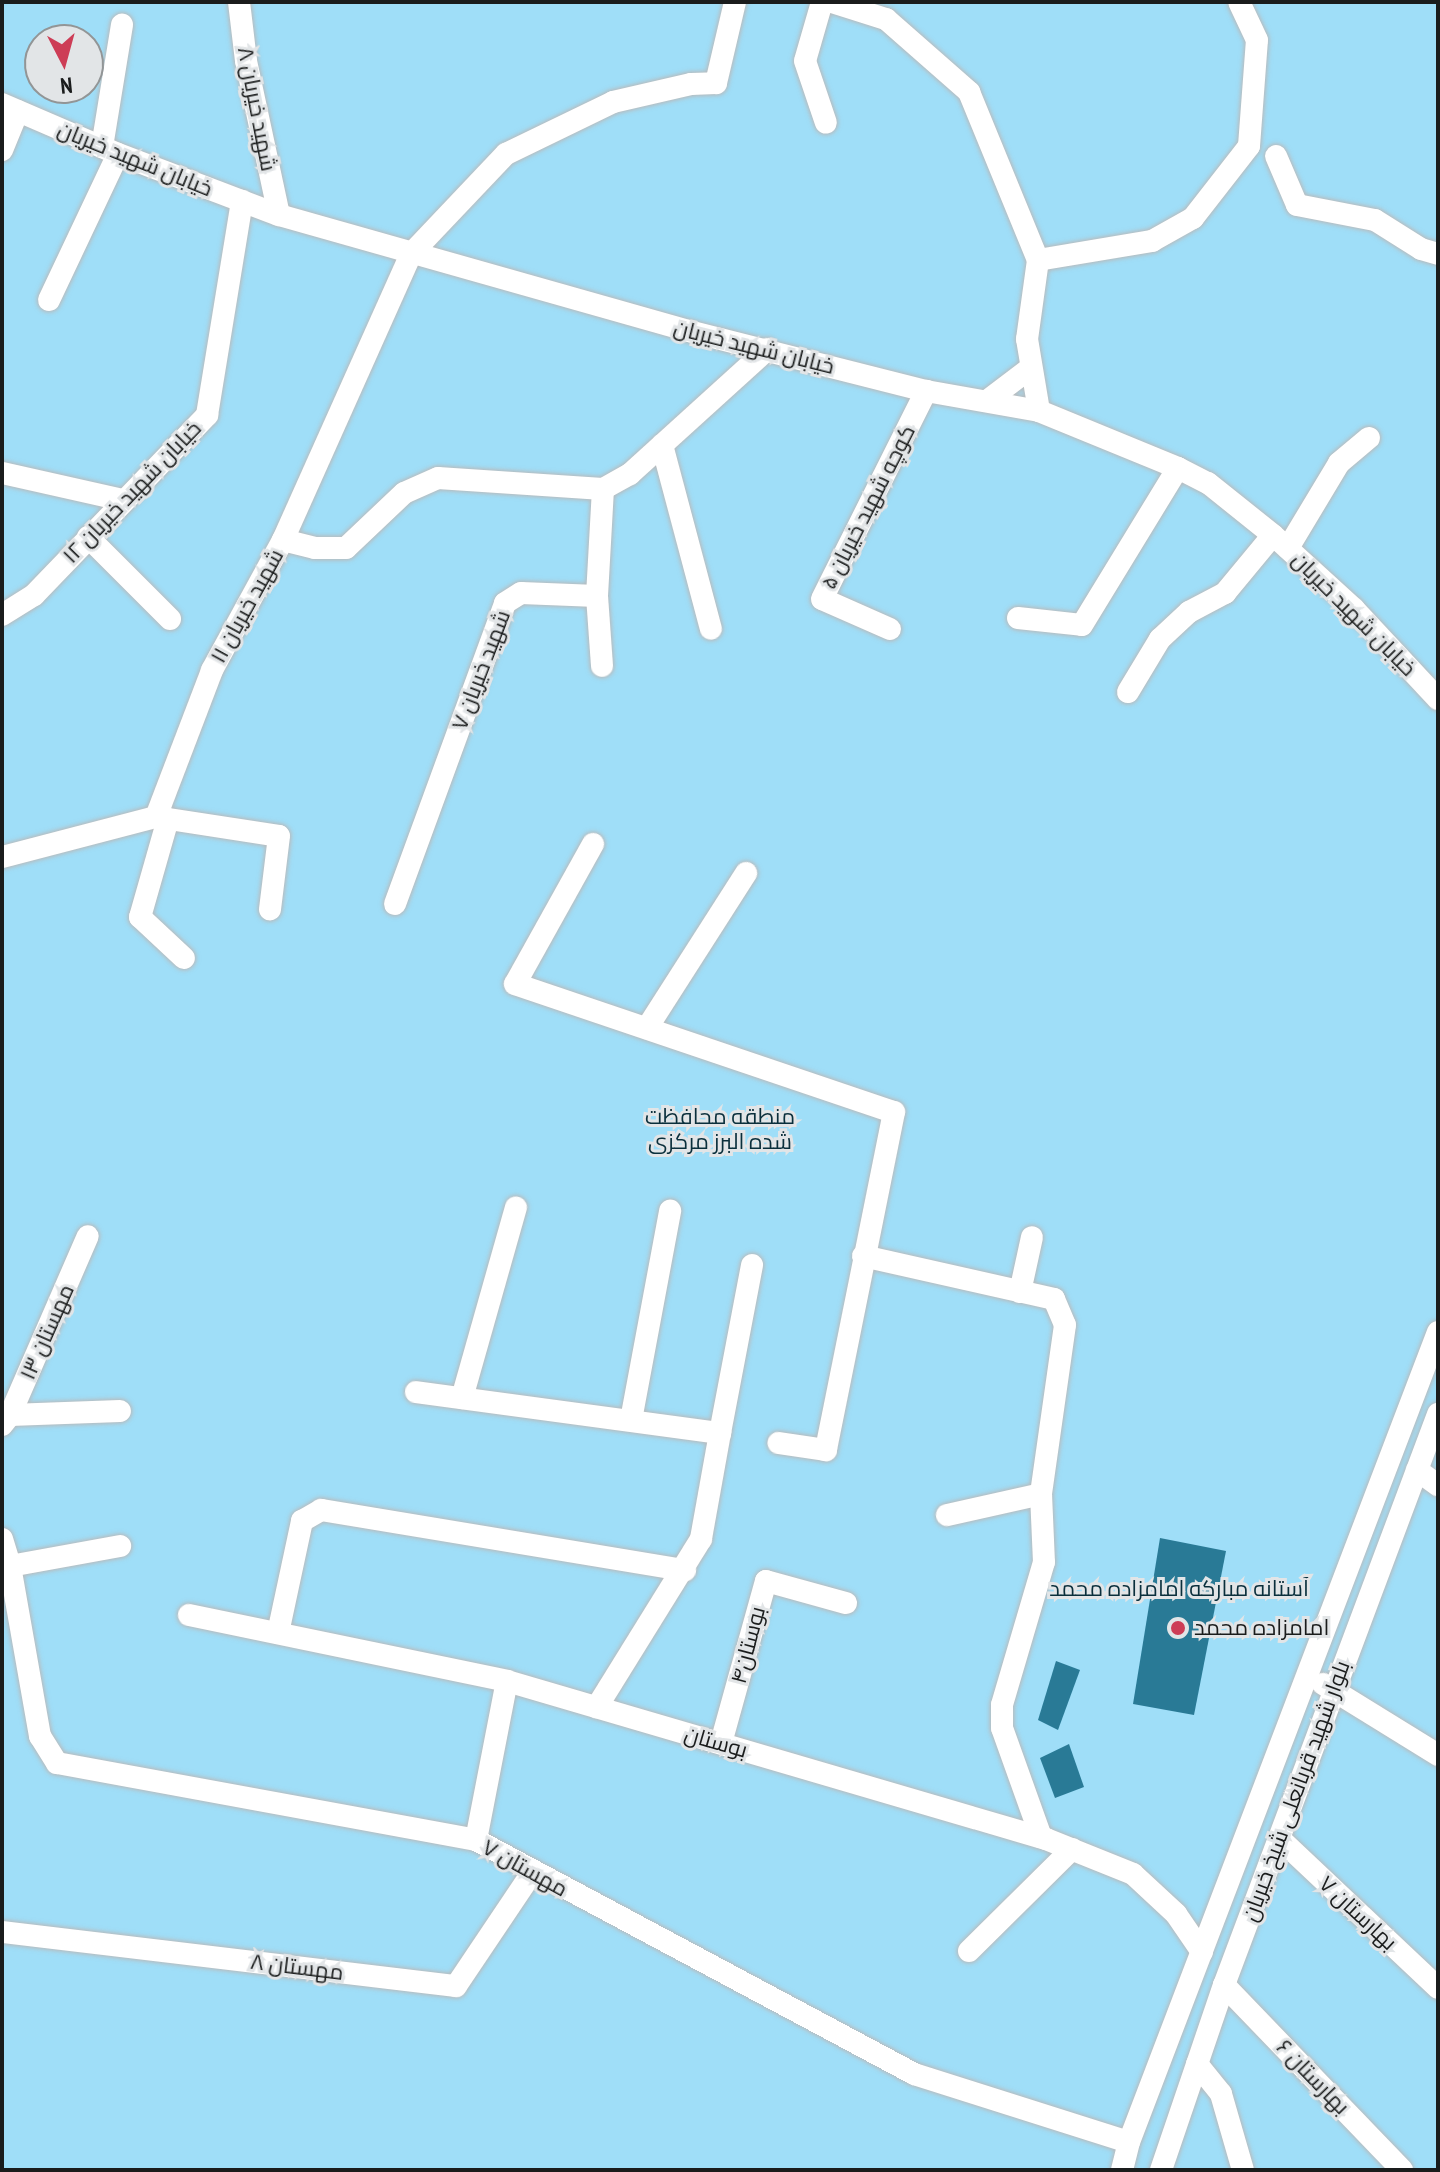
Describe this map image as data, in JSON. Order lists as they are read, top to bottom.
{
  "streets": {
    "street": [
      "شهید خیریان ۸",
      "خیابان شهید خیریان",
      "خیابان شهید خیریان ۱۲",
      "کوچه شهید خیریان ۵",
      "شهید خیریان ۱۱",
      "شهید خیریان ۷",
      "مهستان ۱۳",
      "بوستان۴",
      "بوستان",
      "بلوار شهید قربانعلی شیخ خیریان",
      "مهستان ۷",
      "بهارستان ۷",
      "مهستان ۸",
      "بهارستان ۶"
    ]
  },
  "crossings": [
    ["شهید خیریان ۸", "خیابان شهید خیریان"],
    ["خیابان شهید خیریان", "خیابان شهید خیریان ۱۲"],
    ["خیابان شهید خیریان", "کوچه شهید خیریان ۵"],
    ["خیابان شهید خیریان", "شهید خیریان ۱۱"],
    ["بوستان۴", "بوستان"],
    ["بلوار شهید قربانعلی شیخ خیریان", "بهارستان ۷"],
    ["بلوار شهید قربانعلی شیخ خیریان", "بهارستان ۶"],
    ["مهستان ۷", "مهستان ۸"]
  ],
  "parks": ["منطقه محافظت شده البرز مرکزی", "آستانه مبارکه امامزاده محمد"],
  "places": ["امامزاده محمد"],
  "north": "bottom"
}
